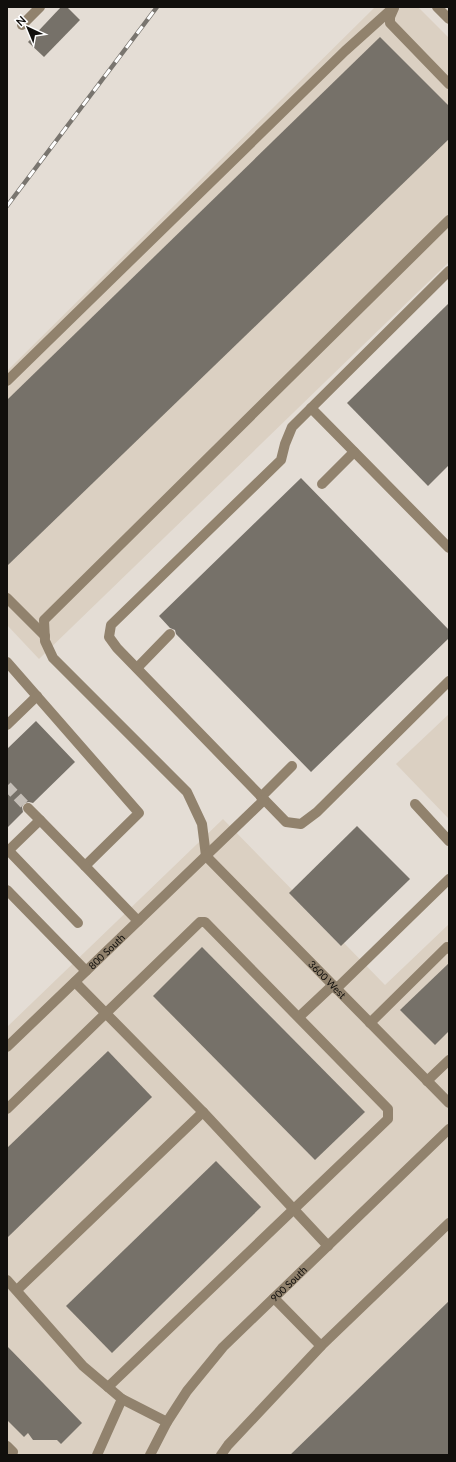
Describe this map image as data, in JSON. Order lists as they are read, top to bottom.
{
  "streets": {
    "street": ["800 South", "3600 West", "900 South"]
  },
  "crossings": [
    ["800 South", "3600 West"]
  ],
  "north": "top left"
}
